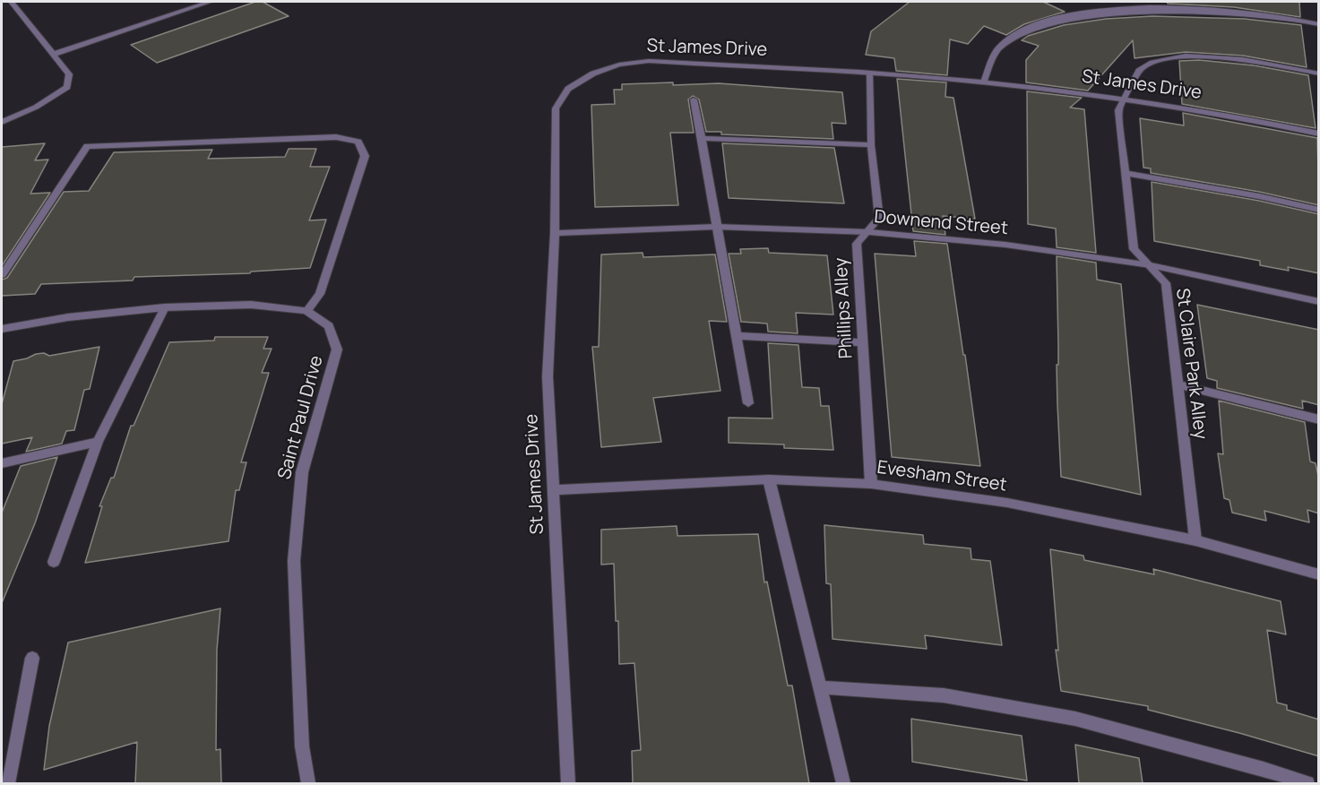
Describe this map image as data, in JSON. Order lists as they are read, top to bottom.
{
  "streets": {
    "street": [
      "St James Drive",
      "Downend Street",
      "Phillips Alley",
      "St Claire Park Alley",
      "Saint Paul Drive",
      "Evesham Street"
    ]
  },
  "crossings": [
    ["St James Drive", "Downend Street"],
    ["St James Drive", "Phillips Alley"],
    ["St James Drive", "St Claire Park Alley"],
    ["St James Drive", "Evesham Street"],
    ["Downend Street", "Phillips Alley"],
    ["Downend Street", "St Claire Park Alley"],
    ["Phillips Alley", "Evesham Street"],
    ["St Claire Park Alley", "Evesham Street"]
  ]
}
